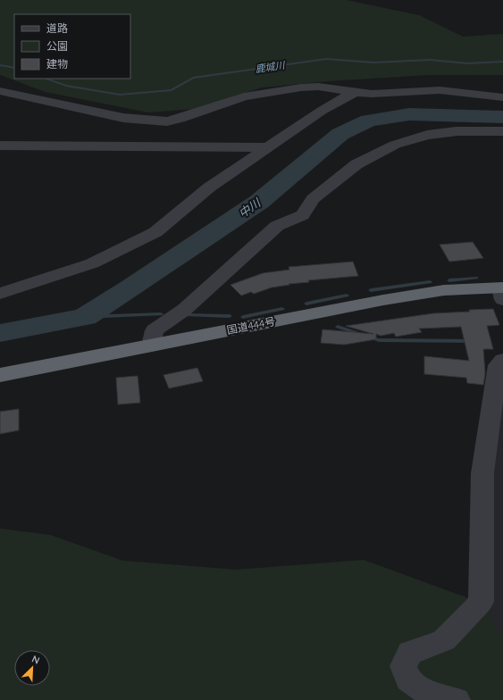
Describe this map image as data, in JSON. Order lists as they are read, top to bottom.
{
  "streets": {
    "highway": ["国道444号"]
  },
  "water": ["鹿城川", "中川"],
  "legend": ["道路", "公園", "建物"],
  "north": "top right"
}
